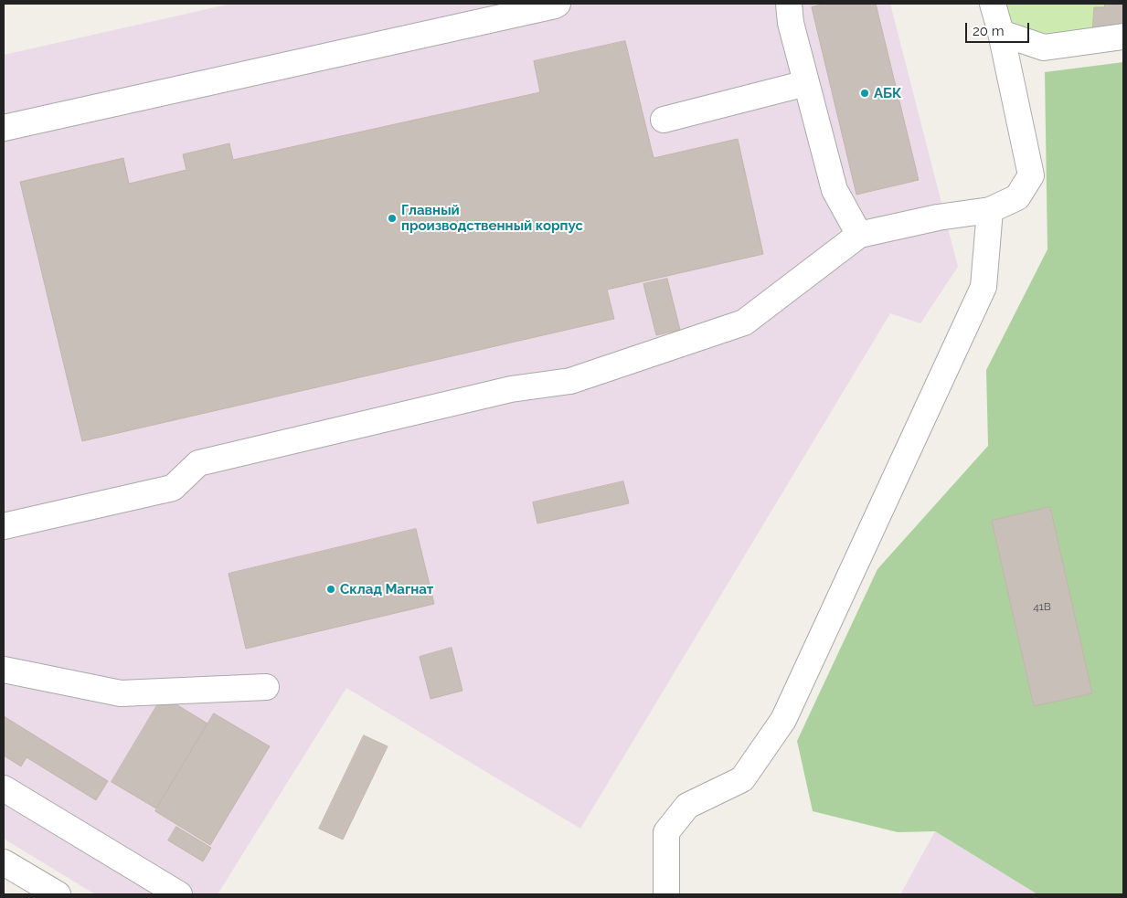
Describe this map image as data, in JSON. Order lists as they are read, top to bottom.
{
  "places": ["АБК", "Главный производственный корпус", "Склад Магнат"],
  "house_numbers": ["41В"],
  "scale_bar": "20 m"
}
